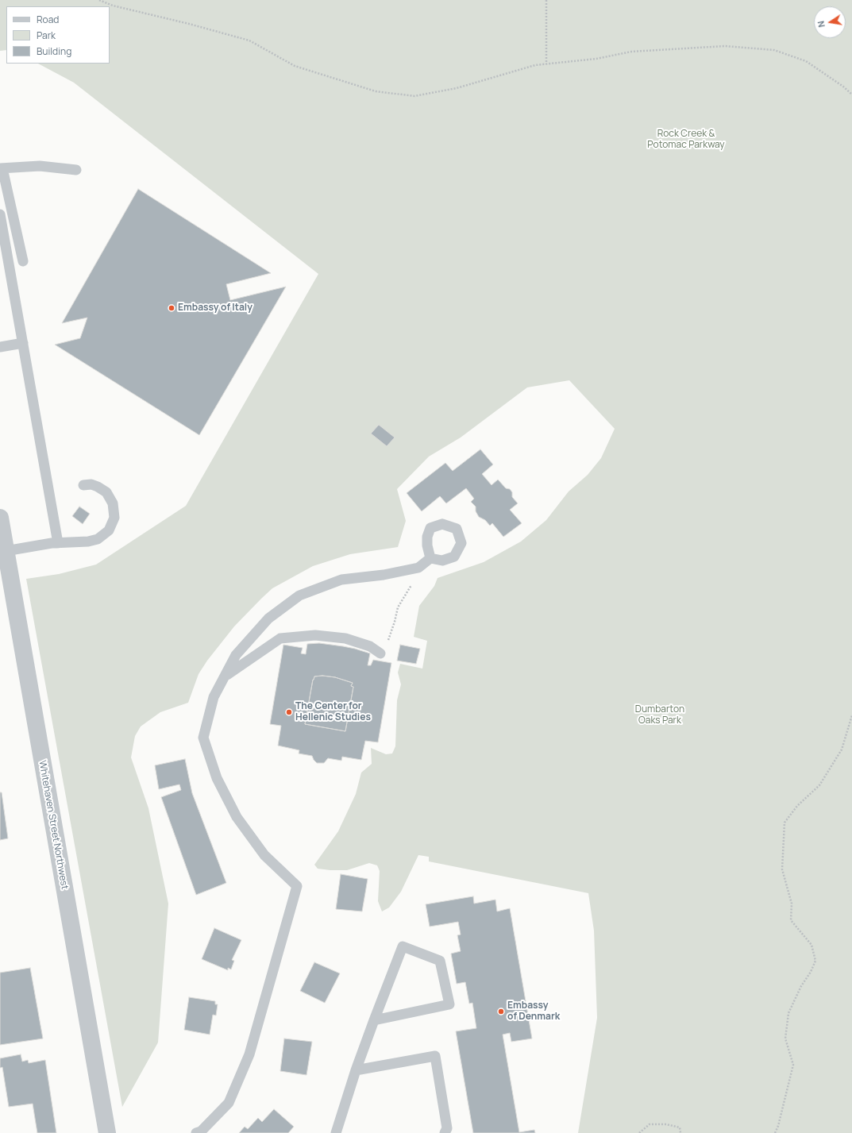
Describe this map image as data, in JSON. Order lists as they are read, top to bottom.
{
  "streets": {
    "street": ["Whitehaven Street Northwest"]
  },
  "parks": ["Rock Creek & Potomac Parkway", "Dumbarton Oaks Park"],
  "places": ["Embassy of Italy", "The Center for Hellenic Studies", "Embassy of Denmark"],
  "legend": ["Road", "Park", "Building"],
  "north": "left"
}
